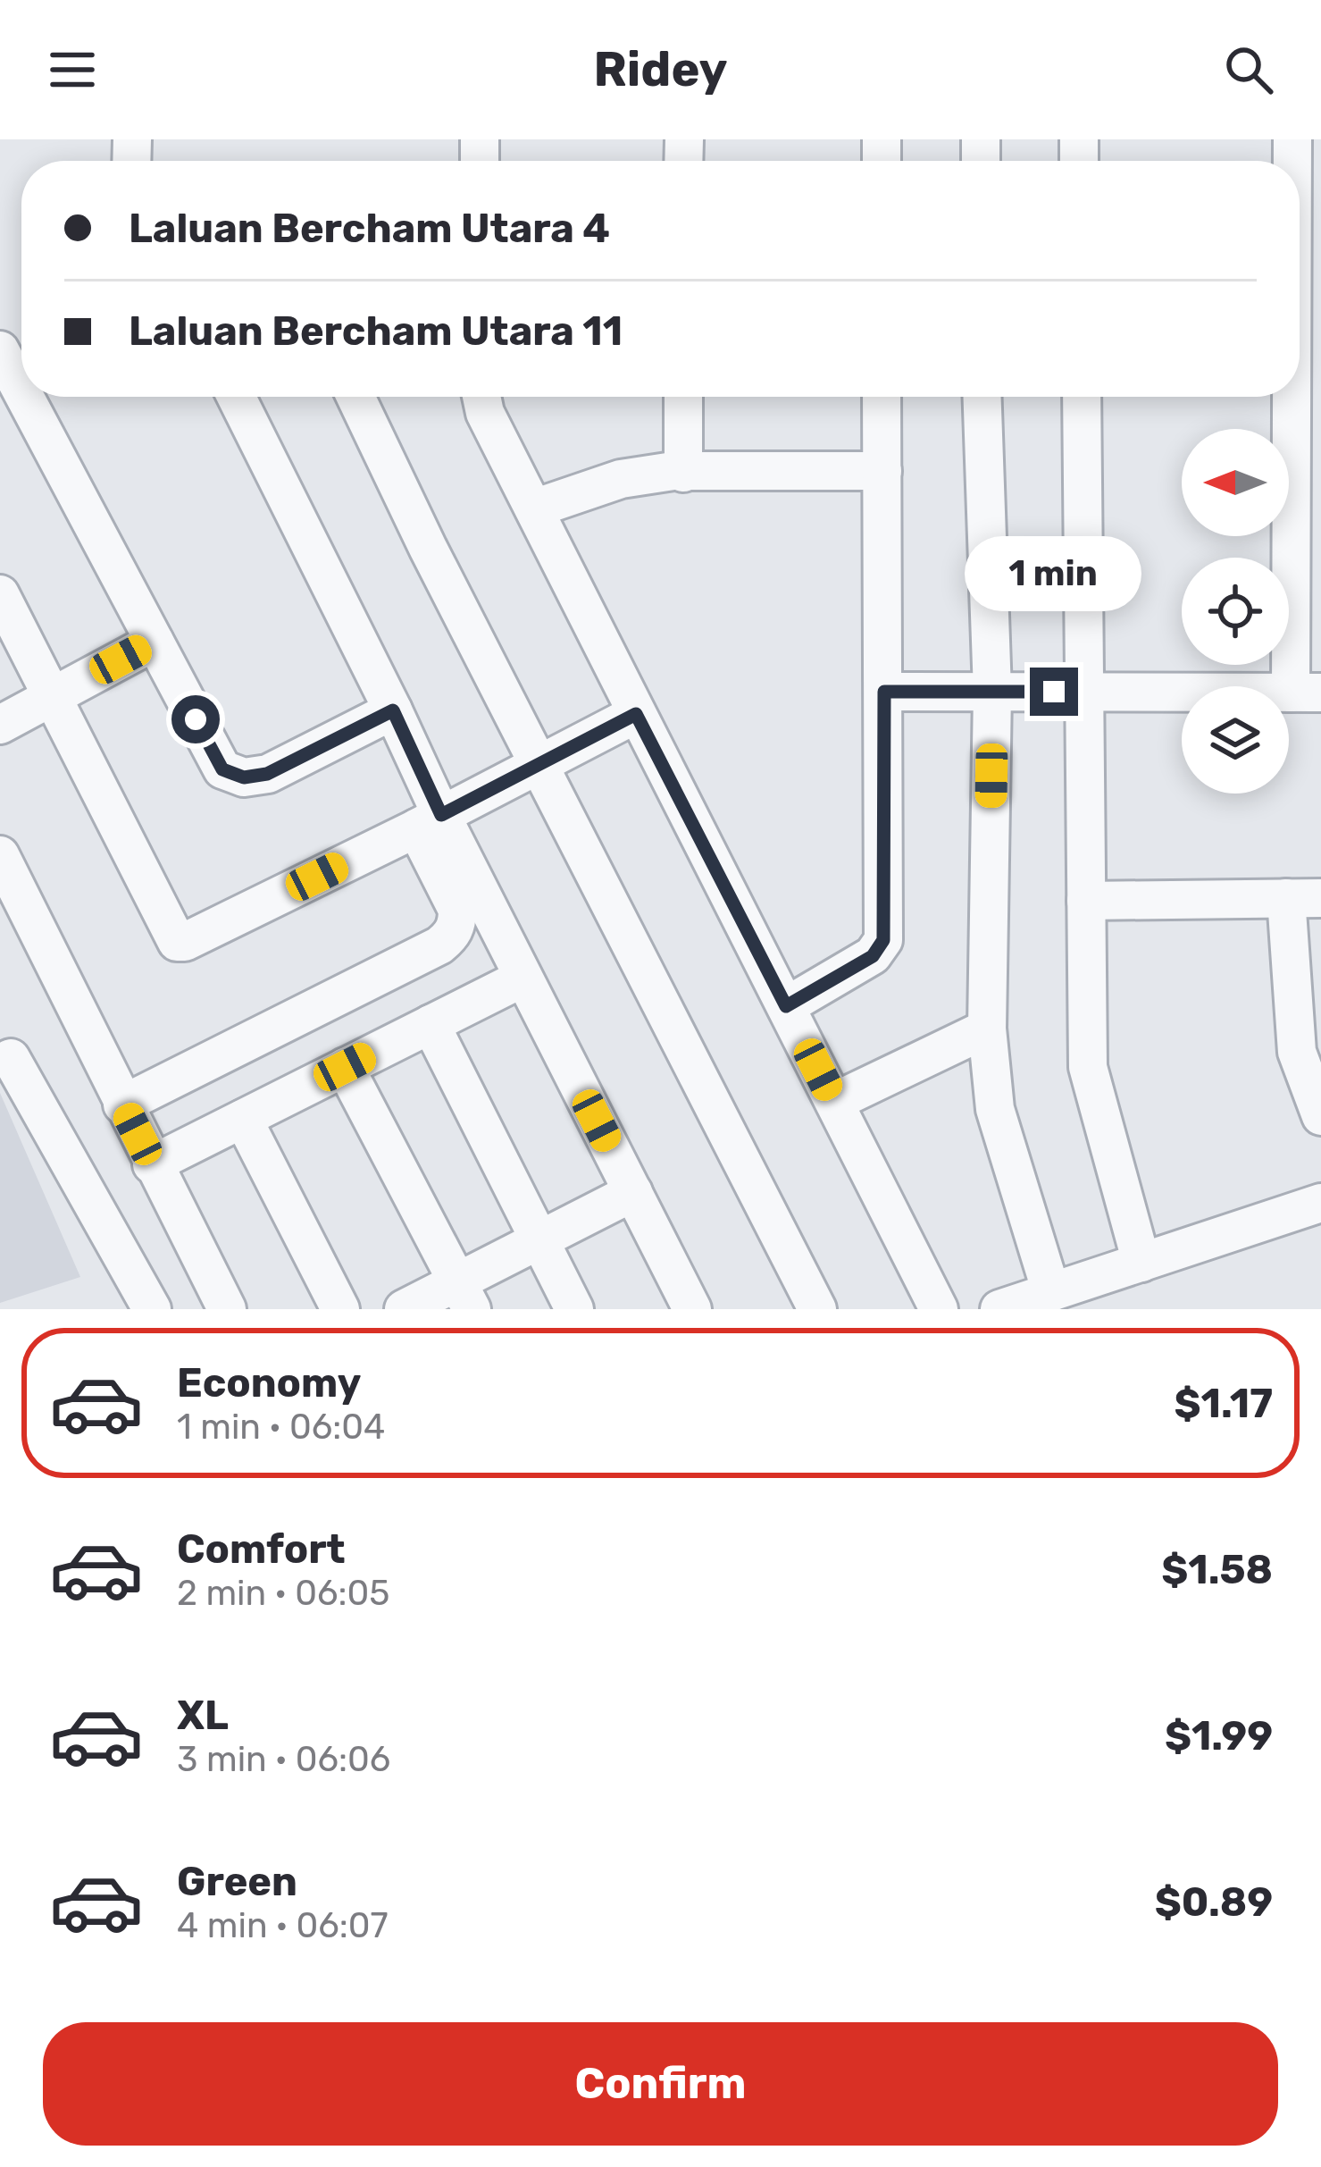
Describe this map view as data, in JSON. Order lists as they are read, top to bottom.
{
  "north": "left",
  "page": {
    "header": "Ridey",
    "banner": ["Laluan Bercham Utara 4", "Laluan Bercham Utara 11"],
    "bubble": "1 min",
    "list": [
      {
        "name": "Economy",
        "note": "1 min · 06:04",
        "value": "$1.17"
      },
      {
        "name": "Comfort",
        "note": "2 min · 06:05",
        "value": "$1.58"
      },
      {
        "name": "XL",
        "note": "3 min · 06:06",
        "value": "$1.99"
      },
      {
        "name": "Green",
        "note": "4 min · 06:07",
        "value": "$0.89"
      }
    ],
    "buttons": "Confirm"
  }
}
